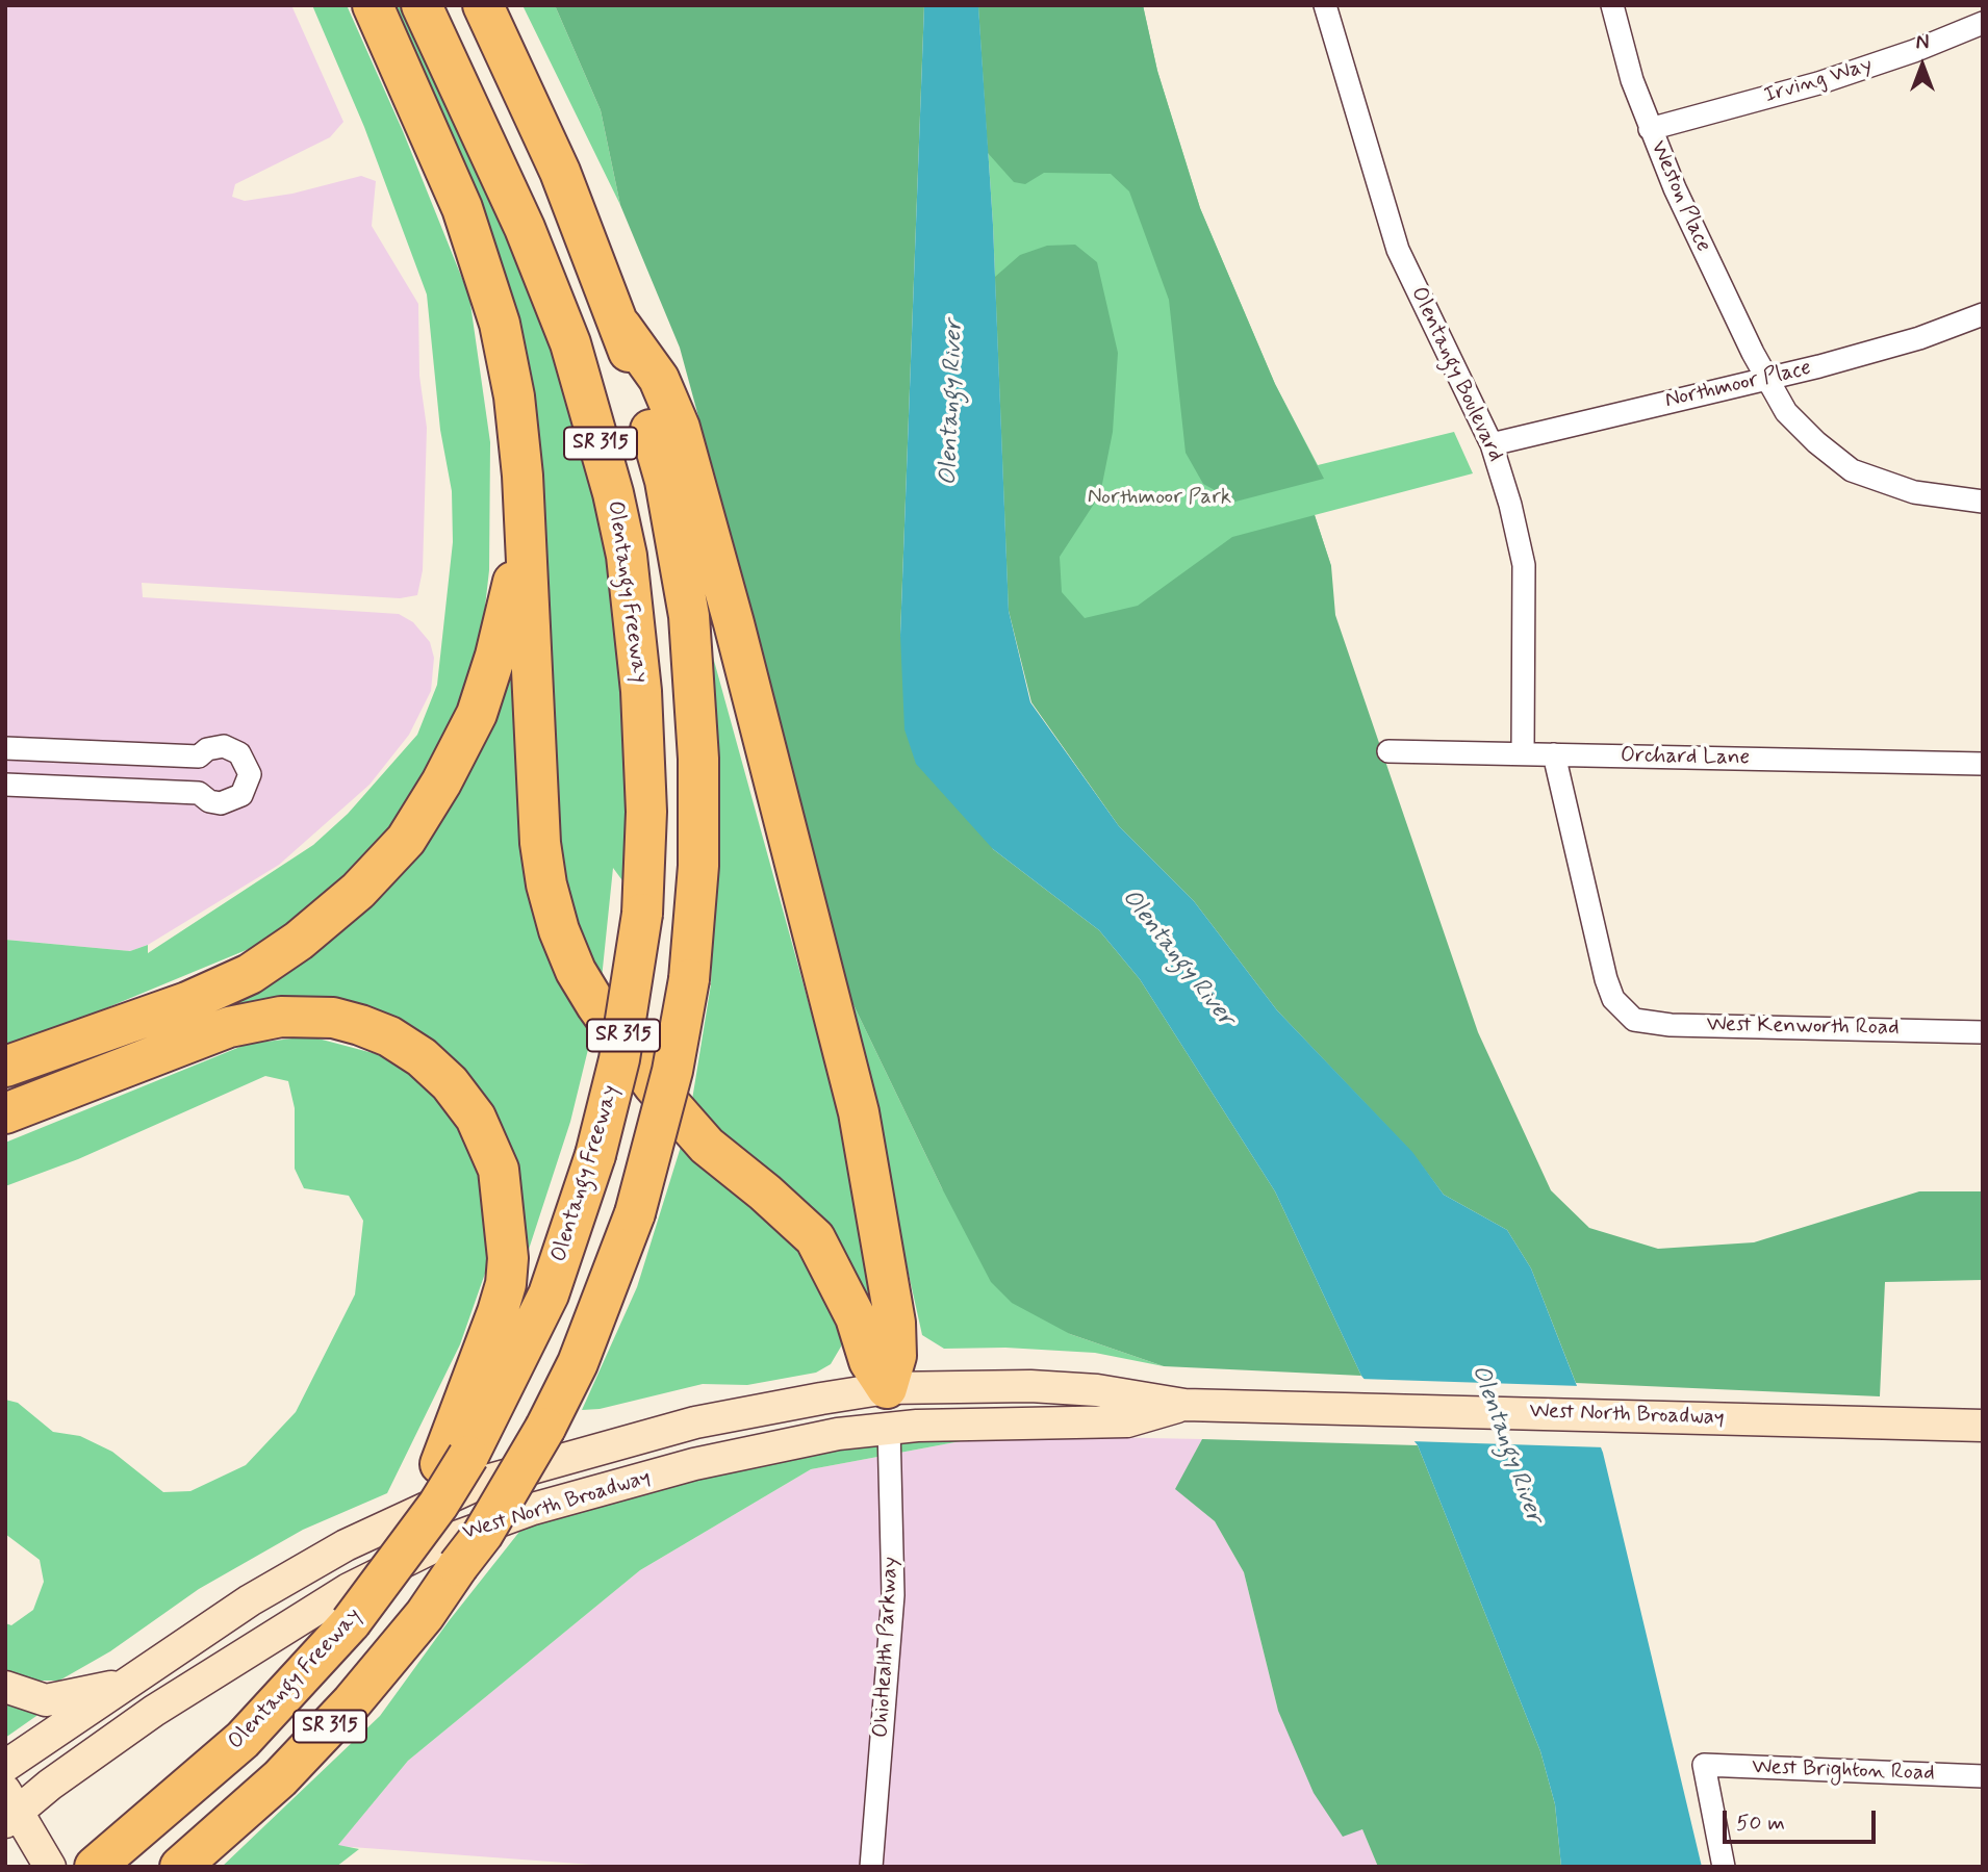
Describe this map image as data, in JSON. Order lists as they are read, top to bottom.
{
  "streets": {
    "highway": ["SR 315", "Olentangy Freeway"],
    "main road": ["West North Broadway"],
    "street": [
      "Irving Way",
      "Weston Place",
      "Olentangy Boulevard",
      "Northmoor Place",
      "Orchard Lane",
      "West Kenworth Road",
      "OhioHealth Parkway",
      "West Brighton Road"
    ]
  },
  "crossings": [
    ["Irving Way", "Weston Place"],
    ["Weston Place", "Northmoor Place"],
    ["Olentangy Boulevard", "Northmoor Place"],
    ["Olentangy Boulevard", "Orchard Lane"],
    ["Orchard Lane", "West Kenworth Road"],
    ["West North Broadway", "OhioHealth Parkway"]
  ],
  "water": ["Olentangy River"],
  "parks": ["Northmoor Park"],
  "scale_bar": "50 m",
  "north": "top"
}
